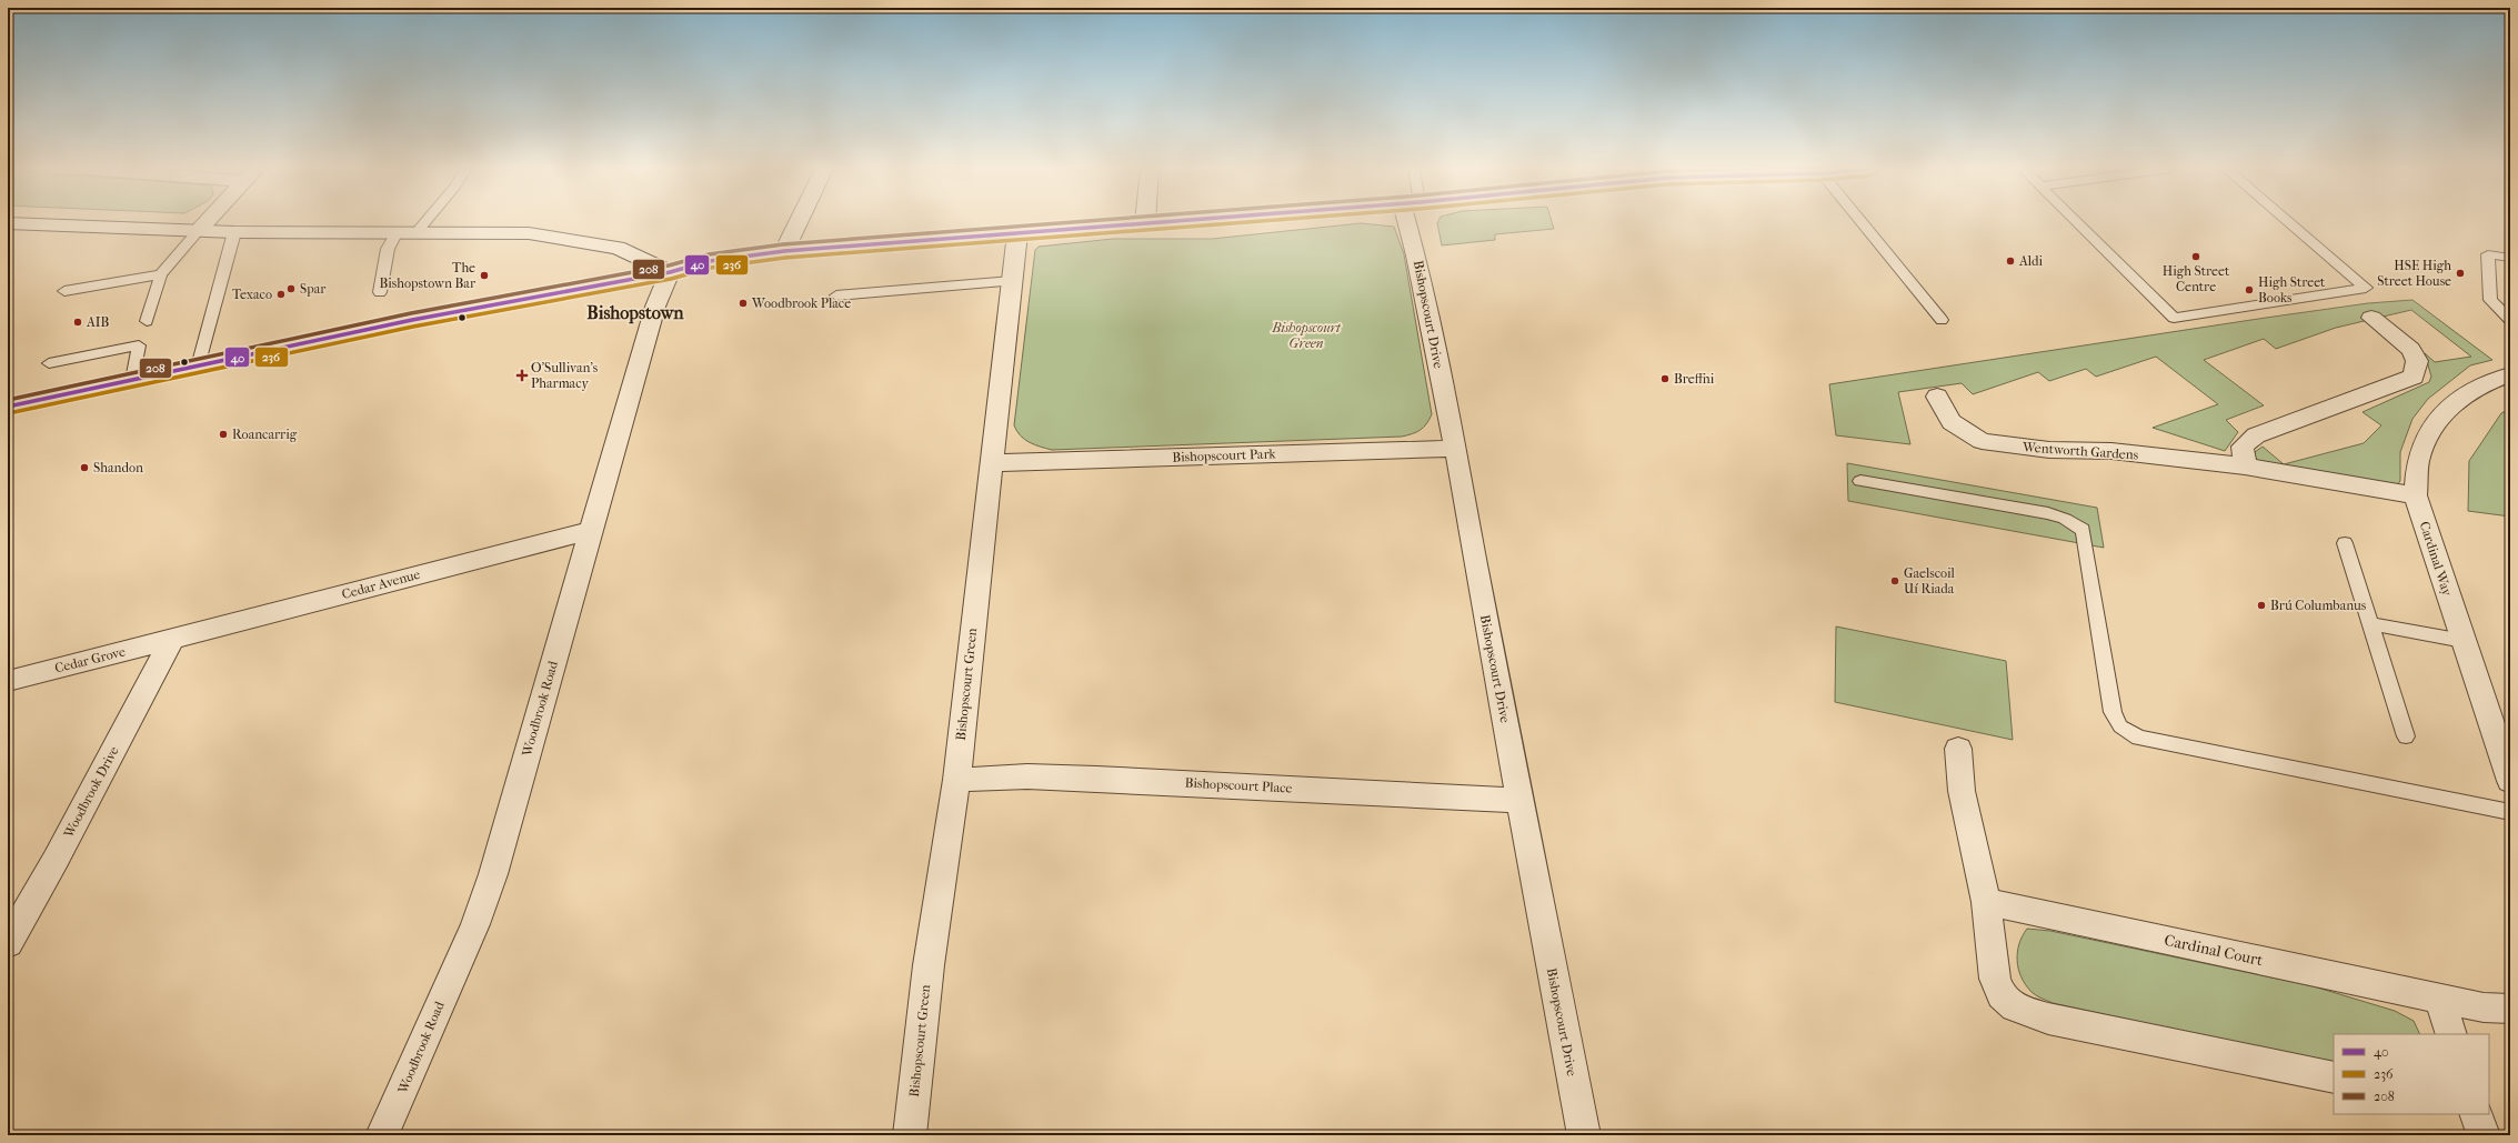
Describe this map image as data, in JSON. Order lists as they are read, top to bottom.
{
  "streets": {
    "street": [
      "Bishopscourt Drive",
      "Wentworth Gardens",
      "Bishopscourt Park",
      "Cardinal Way",
      "Cedar Avenue",
      "Cedar Grove",
      "Bishopscourt Green",
      "Woodbrook Road",
      "Bishopscourt Place",
      "Woodbrook Drive",
      "Cardinal Court"
    ]
  },
  "crossings": [
    ["Bishopscourt Drive", "Bishopscourt Park"],
    ["Bishopscourt Drive", "Bishopscourt Place"],
    ["Wentworth Gardens", "Cardinal Way"],
    ["Bishopscourt Park", "Bishopscourt Green"],
    ["Cedar Avenue", "Cedar Grove"],
    ["Cedar Avenue", "Woodbrook Road"],
    ["Cedar Avenue", "Woodbrook Drive"],
    ["Cedar Grove", "Woodbrook Drive"],
    ["Bishopscourt Green", "Bishopscourt Place"]
  ],
  "districts": ["Bishopstown"],
  "parks": ["Bishopscourt Green"],
  "places": {
    "other": [
      "High Street Centre",
      "Aldi",
      "HSE High Street House",
      "The Bishopstown Bar",
      "Spar",
      "High Street Books",
      "Texaco",
      "Woodbrook Place",
      "AIB",
      "Breffni",
      "Roancarrig",
      "Shandon",
      "Gaelscoil Uí Riada",
      "Brú Columbanus"
    ],
    "health": ["O'Sullivan's Pharmacy"]
  },
  "lines": ["transit line 40", "transit line 236", "transit line 208"],
  "legend": ["40", "236", "208"]
}
